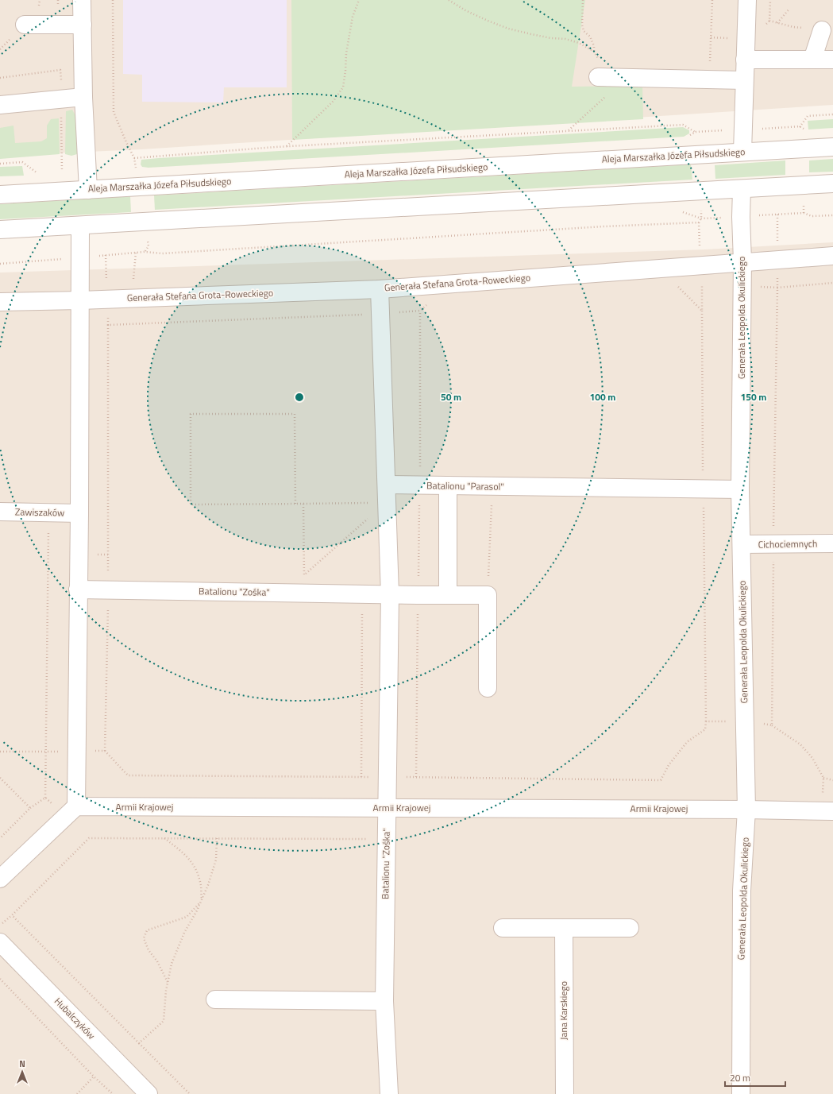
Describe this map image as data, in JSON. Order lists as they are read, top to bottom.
{
  "streets": {
    "street": [
      "Aleja Marszałka Józefa Piłsudskiego",
      "Generała Stefana Grota-Roweckiego",
      "Generała Leopolda Okulickiego",
      "Batalionu \"Parasol\"",
      "Zawiszaków",
      "Cichociemnych",
      "Batalionu \"Zośka\"",
      "Armii Krajowej",
      "Jana Karskiego",
      "Hubalczyków"
    ]
  },
  "crossings": [
    ["Generała Stefana Grota-Roweckiego", "Generała Leopolda Okulickiego"],
    ["Generała Leopolda Okulickiego", "Batalionu \"Parasol\""],
    ["Generała Leopolda Okulickiego", "Cichociemnych"],
    ["Generała Leopolda Okulickiego", "Armii Krajowej"],
    ["Batalionu \"Parasol\"", "Batalionu \"Zośka\""],
    ["Batalionu \"Zośka\"", "Armii Krajowej"]
  ],
  "scale_bar": "20 m",
  "north": "top",
  "rings": ["50 m", "100 m", "150 m"]
}
